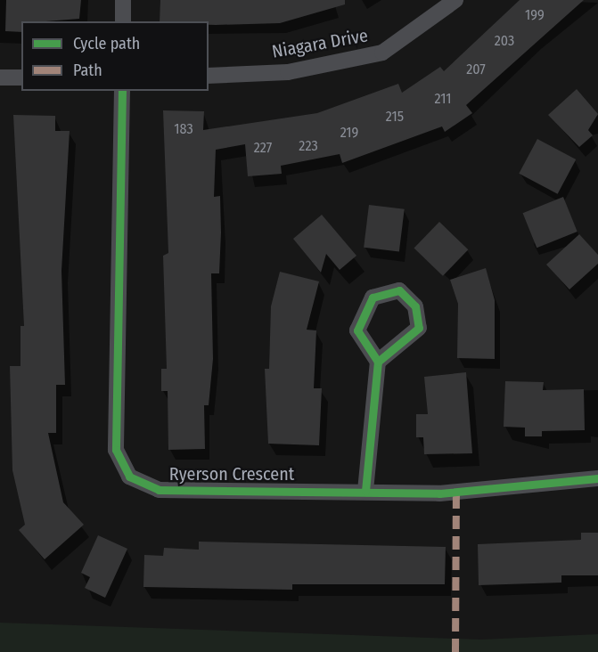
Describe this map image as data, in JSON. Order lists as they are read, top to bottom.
{
  "streets": {
    "street": ["Niagara Drive", "Ryerson Crescent"]
  },
  "house_numbers": [
    "199",
    "203",
    "207",
    "211",
    "215",
    "183",
    "219",
    "223",
    "227"
  ],
  "legend": ["Cycle path", "Path"]
}
